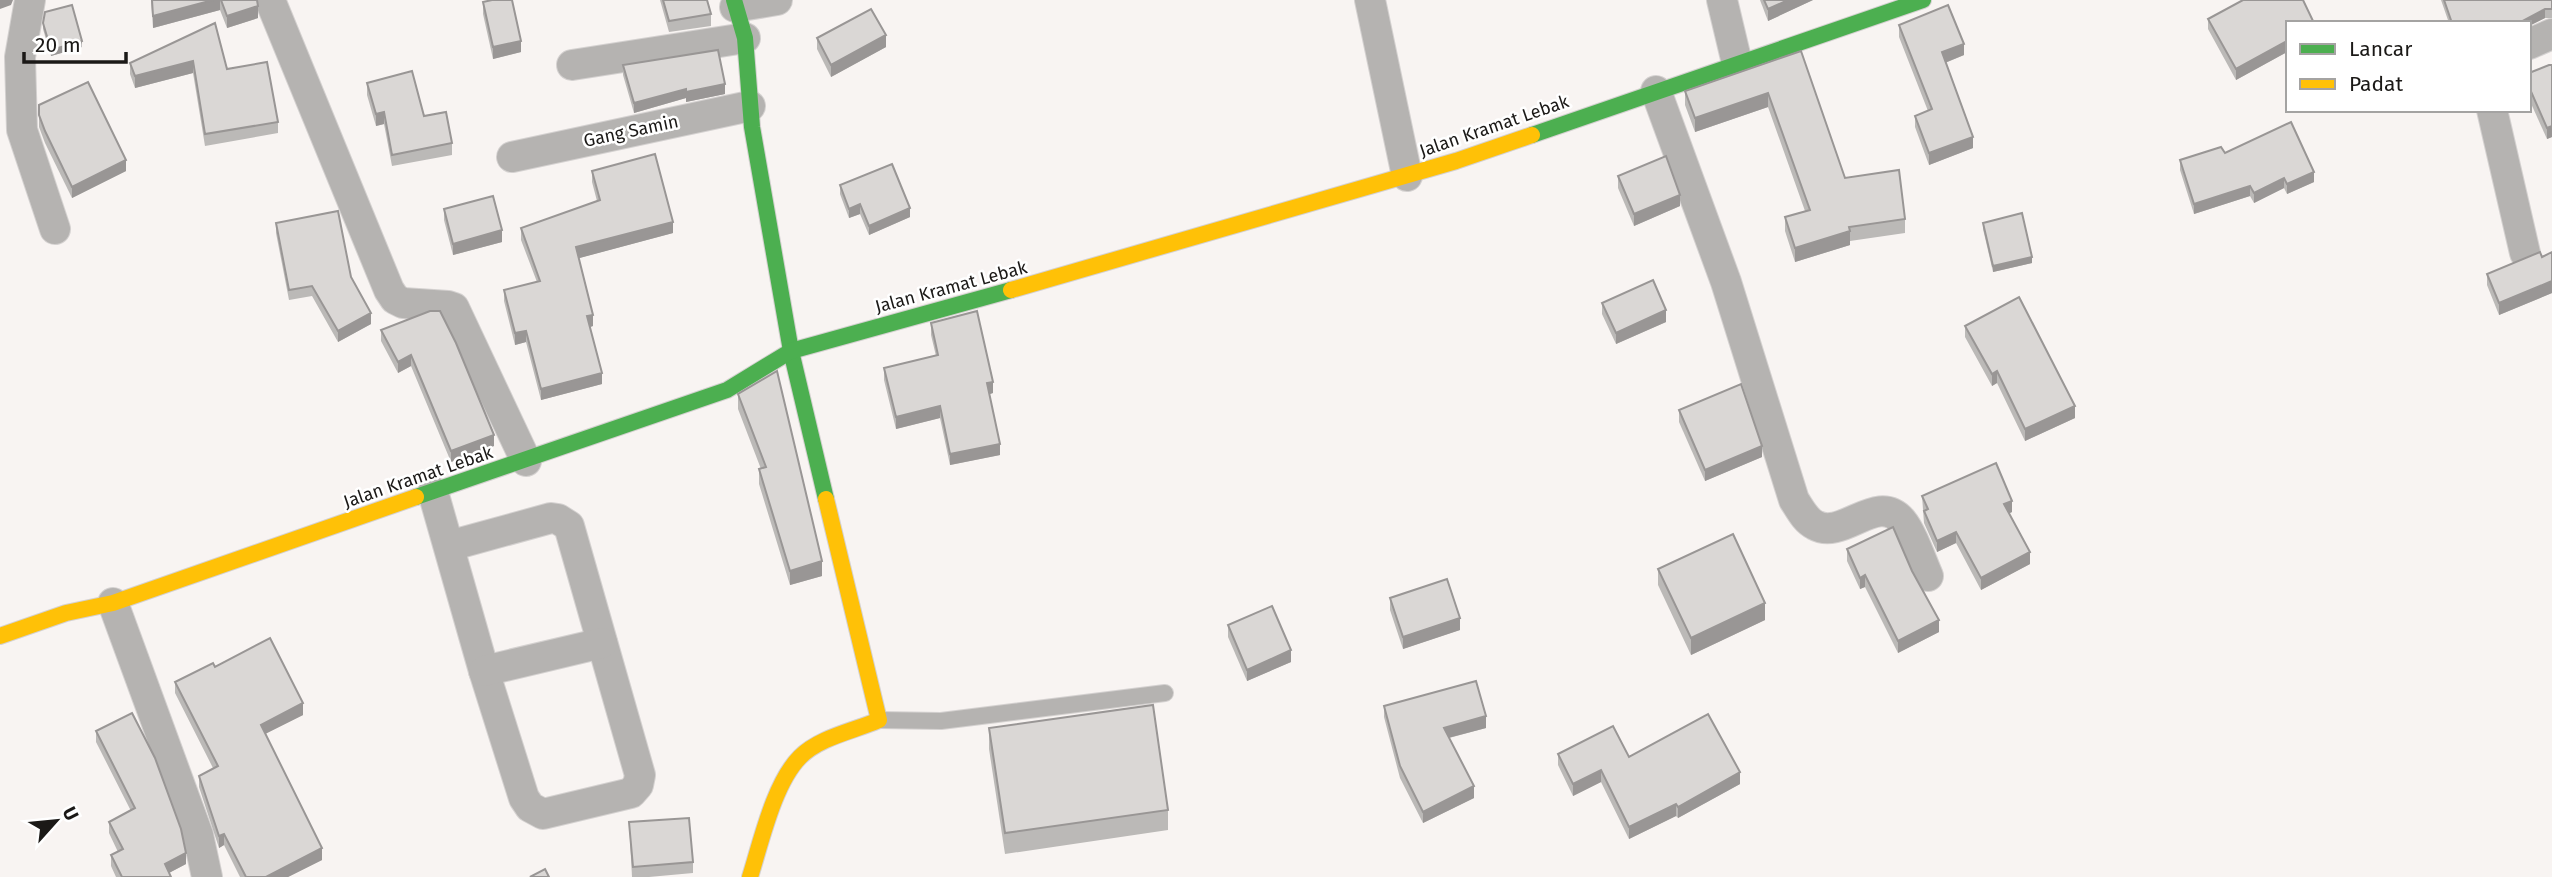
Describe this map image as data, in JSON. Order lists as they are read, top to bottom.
{
  "streets": {
    "street": ["Jalan Kramat Lebak", "Gang Samin"]
  },
  "legend": ["Lancar", "Padat"],
  "scale_bar": "20 m",
  "north": "top right"
}
